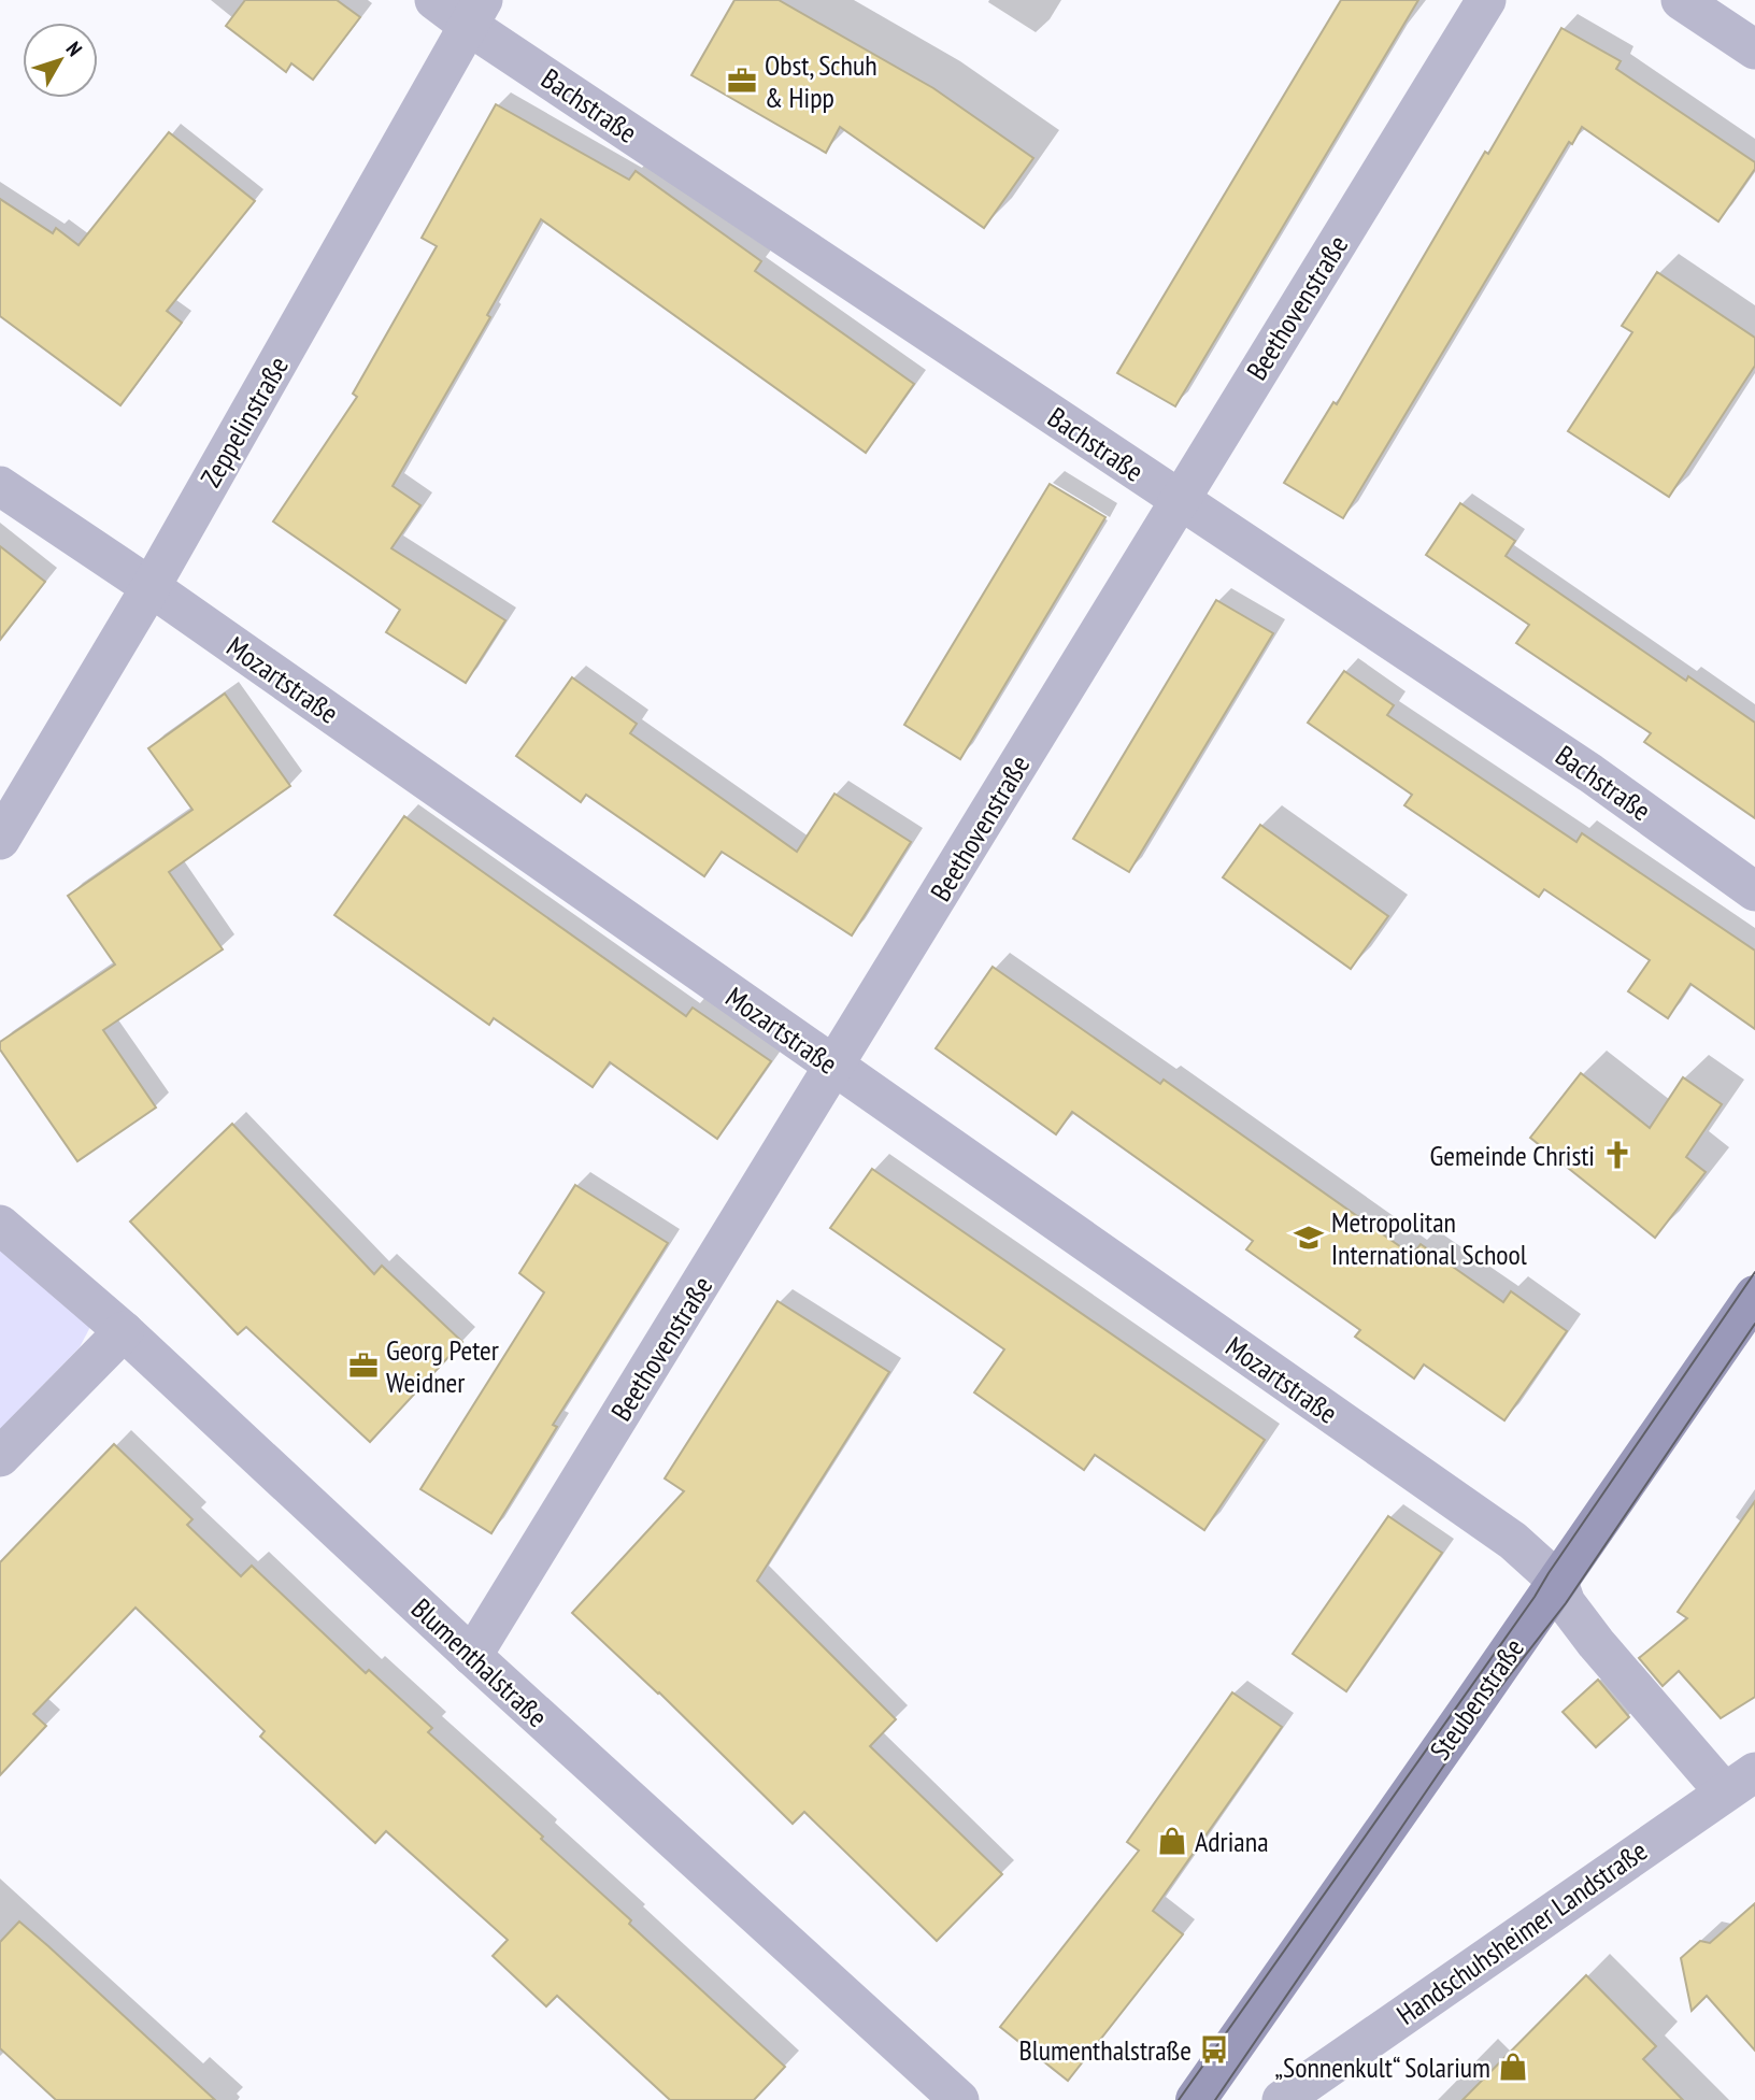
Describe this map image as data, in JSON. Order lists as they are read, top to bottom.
{
  "streets": {
    "main road": ["Steubenstraße"],
    "street": [
      "Bachstraße",
      "Beethovenstraße",
      "Zeppelinstraße",
      "Mozartstraße",
      "Blumenthalstraße",
      "Handschuhsheimer Landstraße"
    ]
  },
  "crossings": [
    ["Bachstraße", "Beethovenstraße"],
    ["Bachstraße", "Zeppelinstraße"],
    ["Beethovenstraße", "Mozartstraße"],
    ["Beethovenstraße", "Blumenthalstraße"],
    ["Zeppelinstraße", "Mozartstraße"],
    ["Mozartstraße", "Steubenstraße"],
    ["Mozartstraße", "Handschuhsheimer Landstraße"],
    ["Steubenstraße", "Handschuhsheimer Landstraße"]
  ],
  "places": {
    "office": ["Obst, Schuh & Hipp", "Georg Peter Weidner"],
    "church": ["Gemeinde Christi"],
    "school or university": ["Metropolitan International School"],
    "shop": ["Adriana", "„Sonnenkult“ Solarium"],
    "bus stop": ["Blumenthalstraße"]
  },
  "north": "top right"
}
